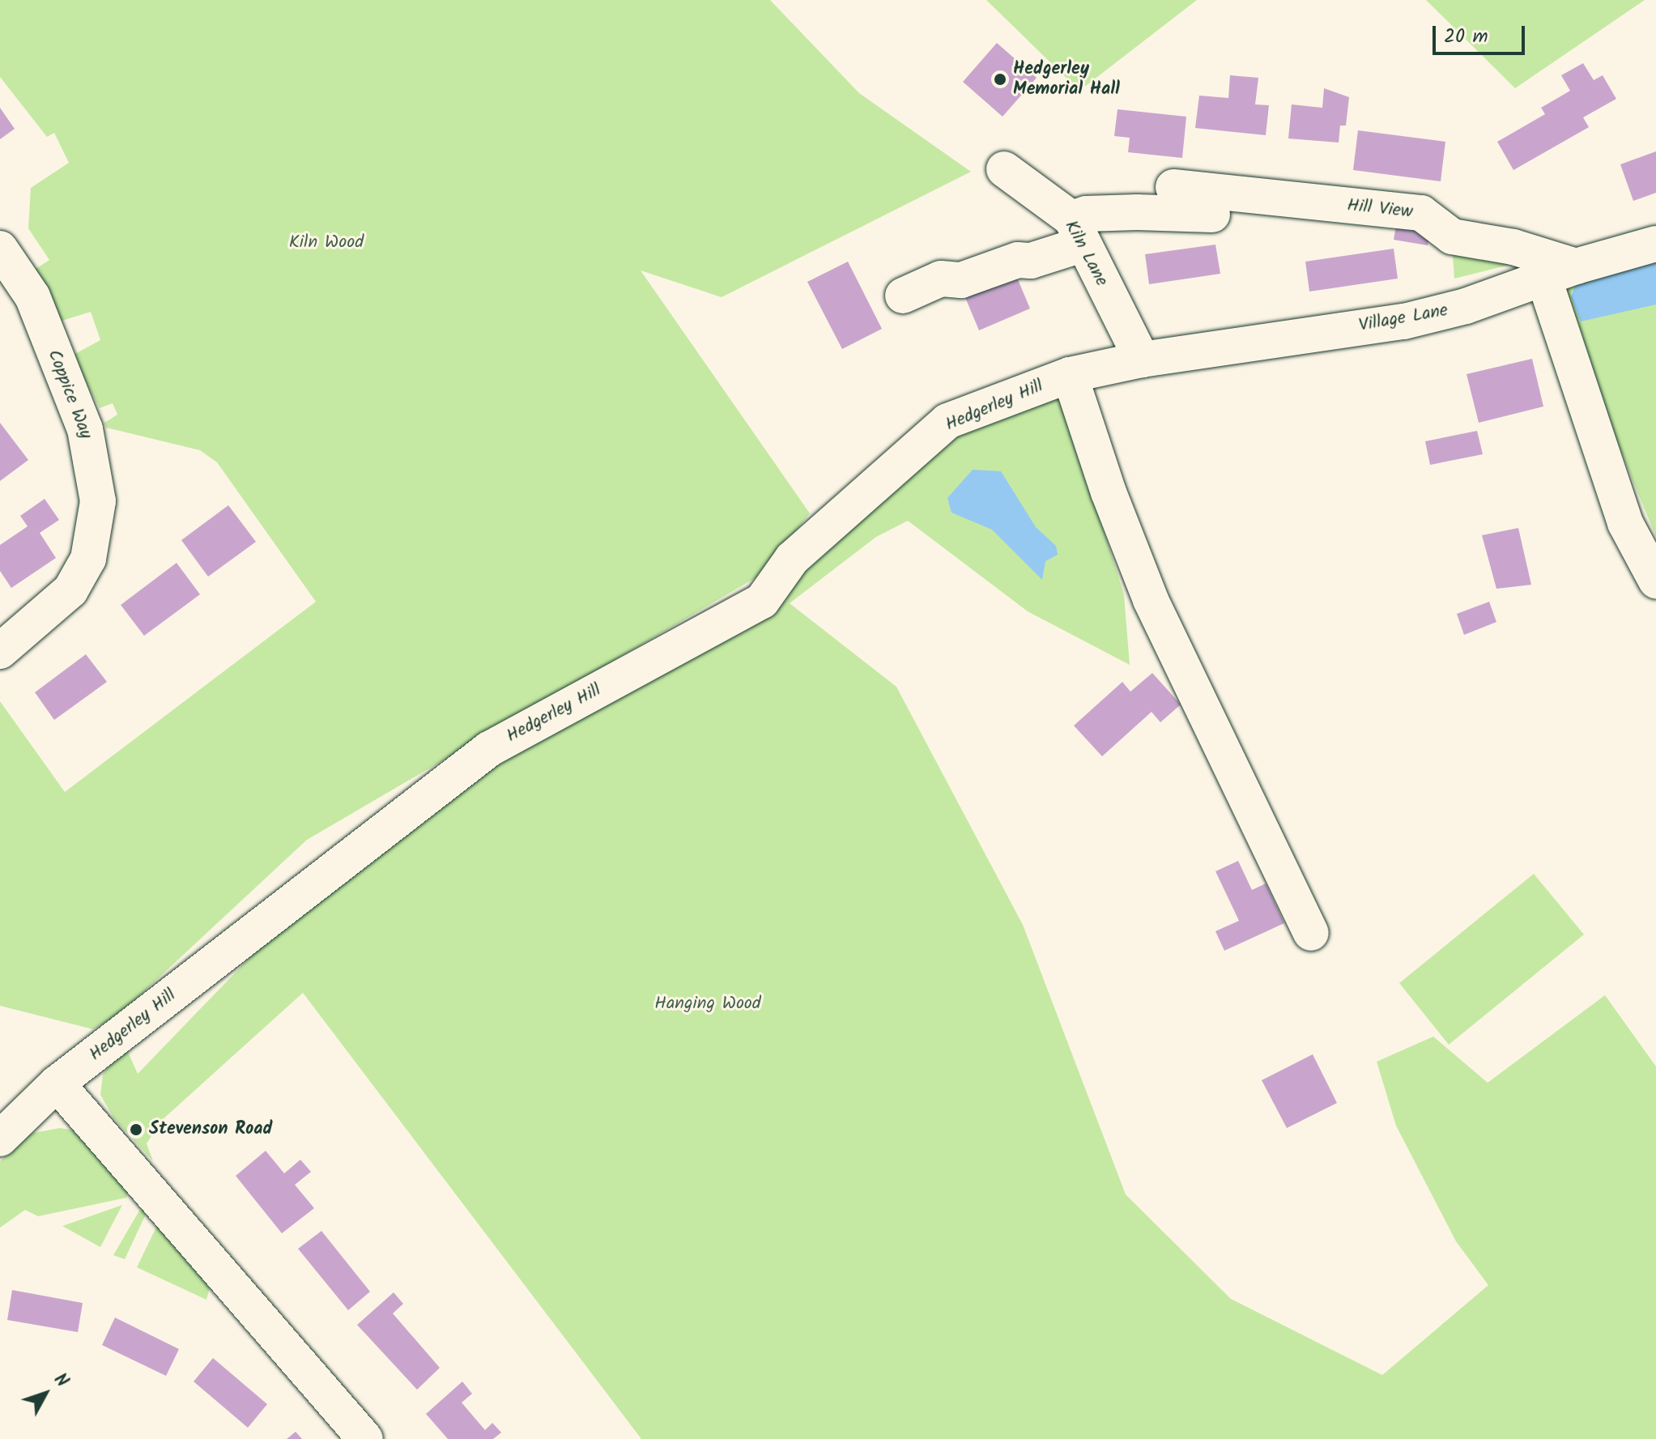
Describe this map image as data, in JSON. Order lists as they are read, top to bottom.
{
  "streets": {
    "street": [
      "Hill View",
      "Kiln Lane",
      "Village Lane",
      "Coppice Way",
      "Hedgerley Hill"
    ]
  },
  "crossings": [
    ["Hill View", "Village Lane"],
    ["Kiln Lane", "Village Lane"],
    ["Kiln Lane", "Hedgerley Hill"],
    ["Village Lane", "Hedgerley Hill"]
  ],
  "parks": ["Kiln Wood", "Hanging Wood"],
  "places": ["Hedgerley Memorial Hall", "Stevenson Road"],
  "scale_bar": "20 m",
  "north": "top right"
}
